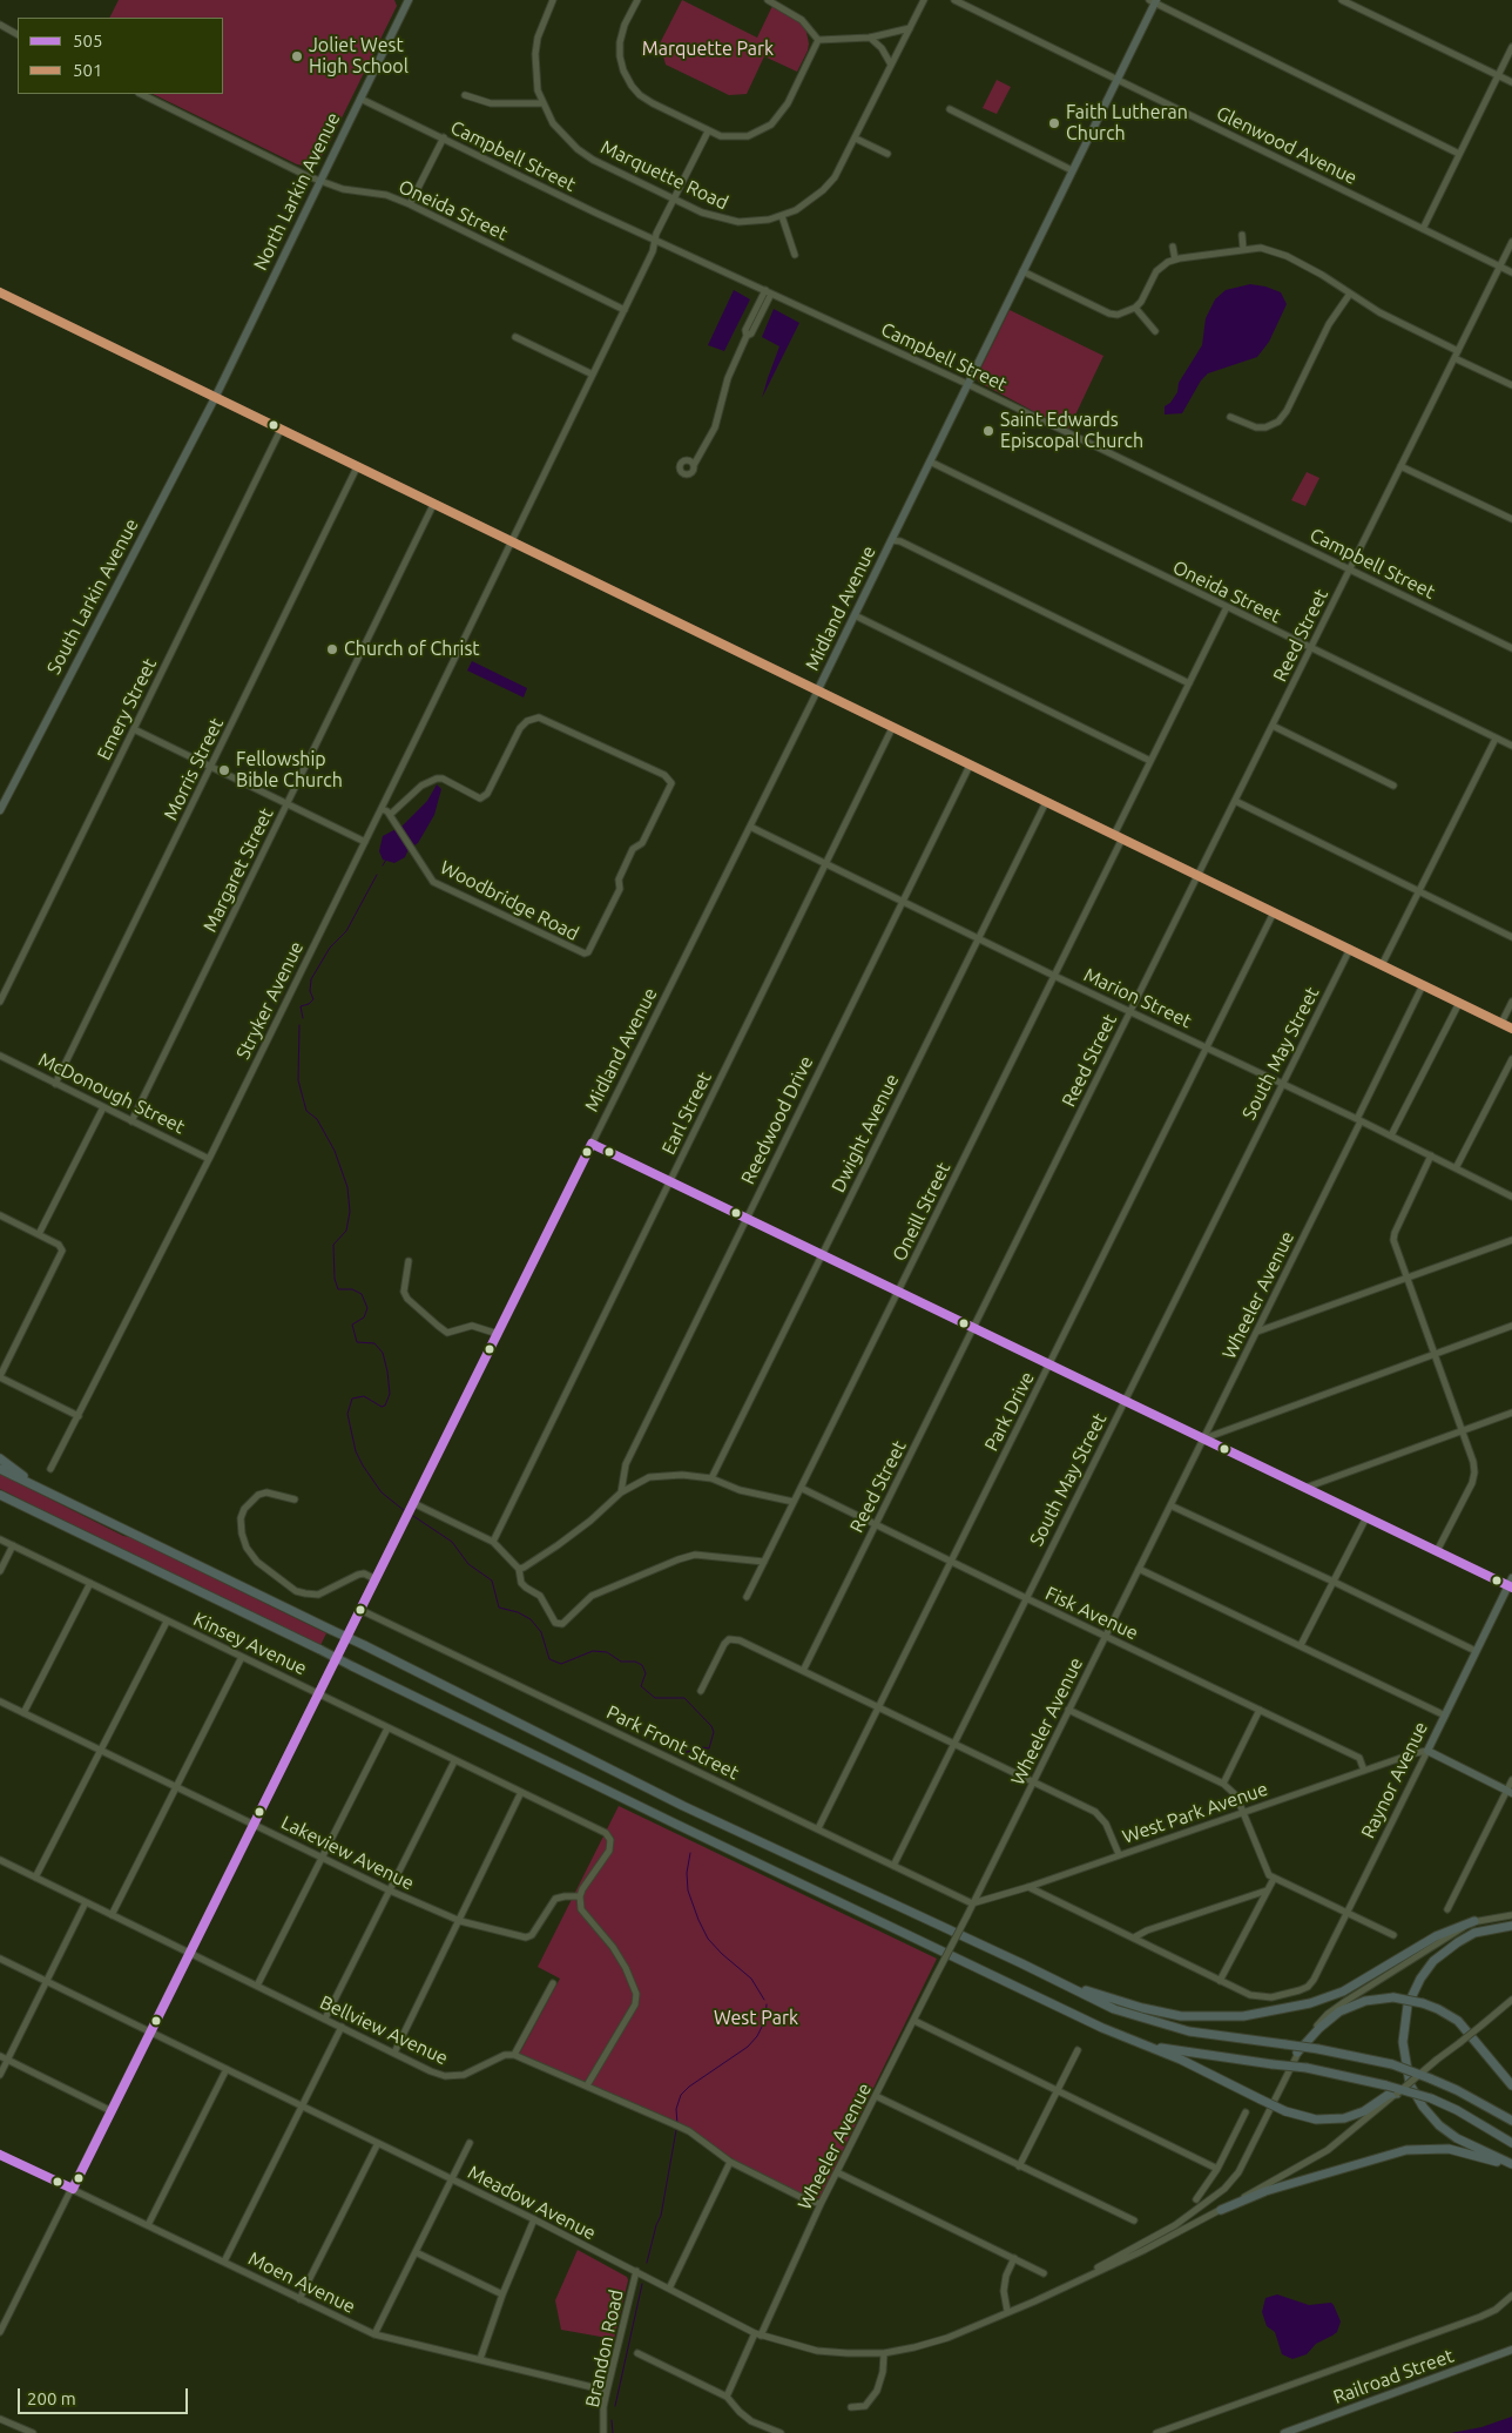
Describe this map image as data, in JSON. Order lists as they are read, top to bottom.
{
  "streets": {
    "main road": [
      "North Larkin Avenue",
      "South Larkin Avenue",
      "Midland Avenue",
      "Raynor Avenue",
      "Railroad Street"
    ],
    "street": [
      "Glenwood Avenue",
      "Campbell Street",
      "Marquette Road",
      "Oneida Street",
      "Reed Street",
      "Emery Street",
      "Morris Street",
      "Margaret Street",
      "Woodbridge Road",
      "Marion Street",
      "Stryker Avenue",
      "South May Street",
      "McDonough Street",
      "Earl Street",
      "Reedwood Drive",
      "Dwight Avenue",
      "Oneill Street",
      "Wheeler Avenue",
      "Park Drive",
      "Fisk Avenue",
      "Kinsey Avenue",
      "Park Front Street",
      "West Park Avenue",
      "Lakeview Avenue",
      "Bellview Avenue",
      "Meadow Avenue",
      "Moen Avenue",
      "Brandon Road"
    ]
  },
  "crossings": [
    ["Glenwood Avenue", "Midland Avenue"],
    ["Glenwood Avenue", "Reed Street"],
    ["Campbell Street", "North Larkin Avenue"],
    ["Campbell Street", "Midland Avenue"],
    ["Campbell Street", "Reed Street"],
    ["Campbell Street", "Stryker Avenue"],
    ["Marquette Road", "Stryker Avenue"],
    ["North Larkin Avenue", "Oneida Street"],
    ["North Larkin Avenue", "South Larkin Avenue"],
    ["Oneida Street", "Midland Avenue"],
    ["Oneida Street", "Reed Street"],
    ["Oneida Street", "Stryker Avenue"],
    ["Midland Avenue", "Marion Street"],
    ["Midland Avenue", "Kinsey Avenue"],
    ["Midland Avenue", "Park Front Street"],
    ["Midland Avenue", "Lakeview Avenue"],
    ["Midland Avenue", "Bellview Avenue"],
    ["Midland Avenue", "Meadow Avenue"],
    ["Midland Avenue", "Moen Avenue"],
    ["Reed Street", "Marion Street"],
    ["Reed Street", "Fisk Avenue"],
    ["Morris Street", "McDonough Street"],
    ["Margaret Street", "McDonough Street"],
    ["Woodbridge Road", "Stryker Avenue"],
    ["Marion Street", "South May Street"],
    ["Marion Street", "Earl Street"],
    ["Marion Street", "Reedwood Drive"],
    ["Marion Street", "Dwight Avenue"],
    ["Marion Street", "Oneill Street"],
    ["Marion Street", "Wheeler Avenue"],
    ["Marion Street", "Park Drive"],
    ["Stryker Avenue", "McDonough Street"],
    ["South May Street", "Fisk Avenue"],
    ["South May Street", "Park Front Street"],
    ["Oneill Street", "Fisk Avenue"],
    ["Wheeler Avenue", "Fisk Avenue"],
    ["Wheeler Avenue", "Park Front Street"],
    ["Wheeler Avenue", "West Park Avenue"],
    ["Wheeler Avenue", "Meadow Avenue"],
    ["Park Drive", "Fisk Avenue"],
    ["Park Drive", "Park Front Street"],
    ["Fisk Avenue", "West Park Avenue"],
    ["Kinsey Avenue", "Lakeview Avenue"],
    ["Park Front Street", "West Park Avenue"],
    ["Raynor Avenue", "West Park Avenue"],
    ["Meadow Avenue", "Brandon Road"],
    ["Moen Avenue", "Brandon Road"]
  ],
  "parks": ["Marquette Park", "West Park"],
  "places": [
    "Joliet West High School",
    "Faith Lutheran Church",
    "Saint Edwards Episcopal Church",
    "Church of Christ",
    "Fellowship Bible Church"
  ],
  "lines": ["transit line 501", "transit line 505"],
  "legend": ["505", "501"],
  "scale_bar": "200 m"
}
